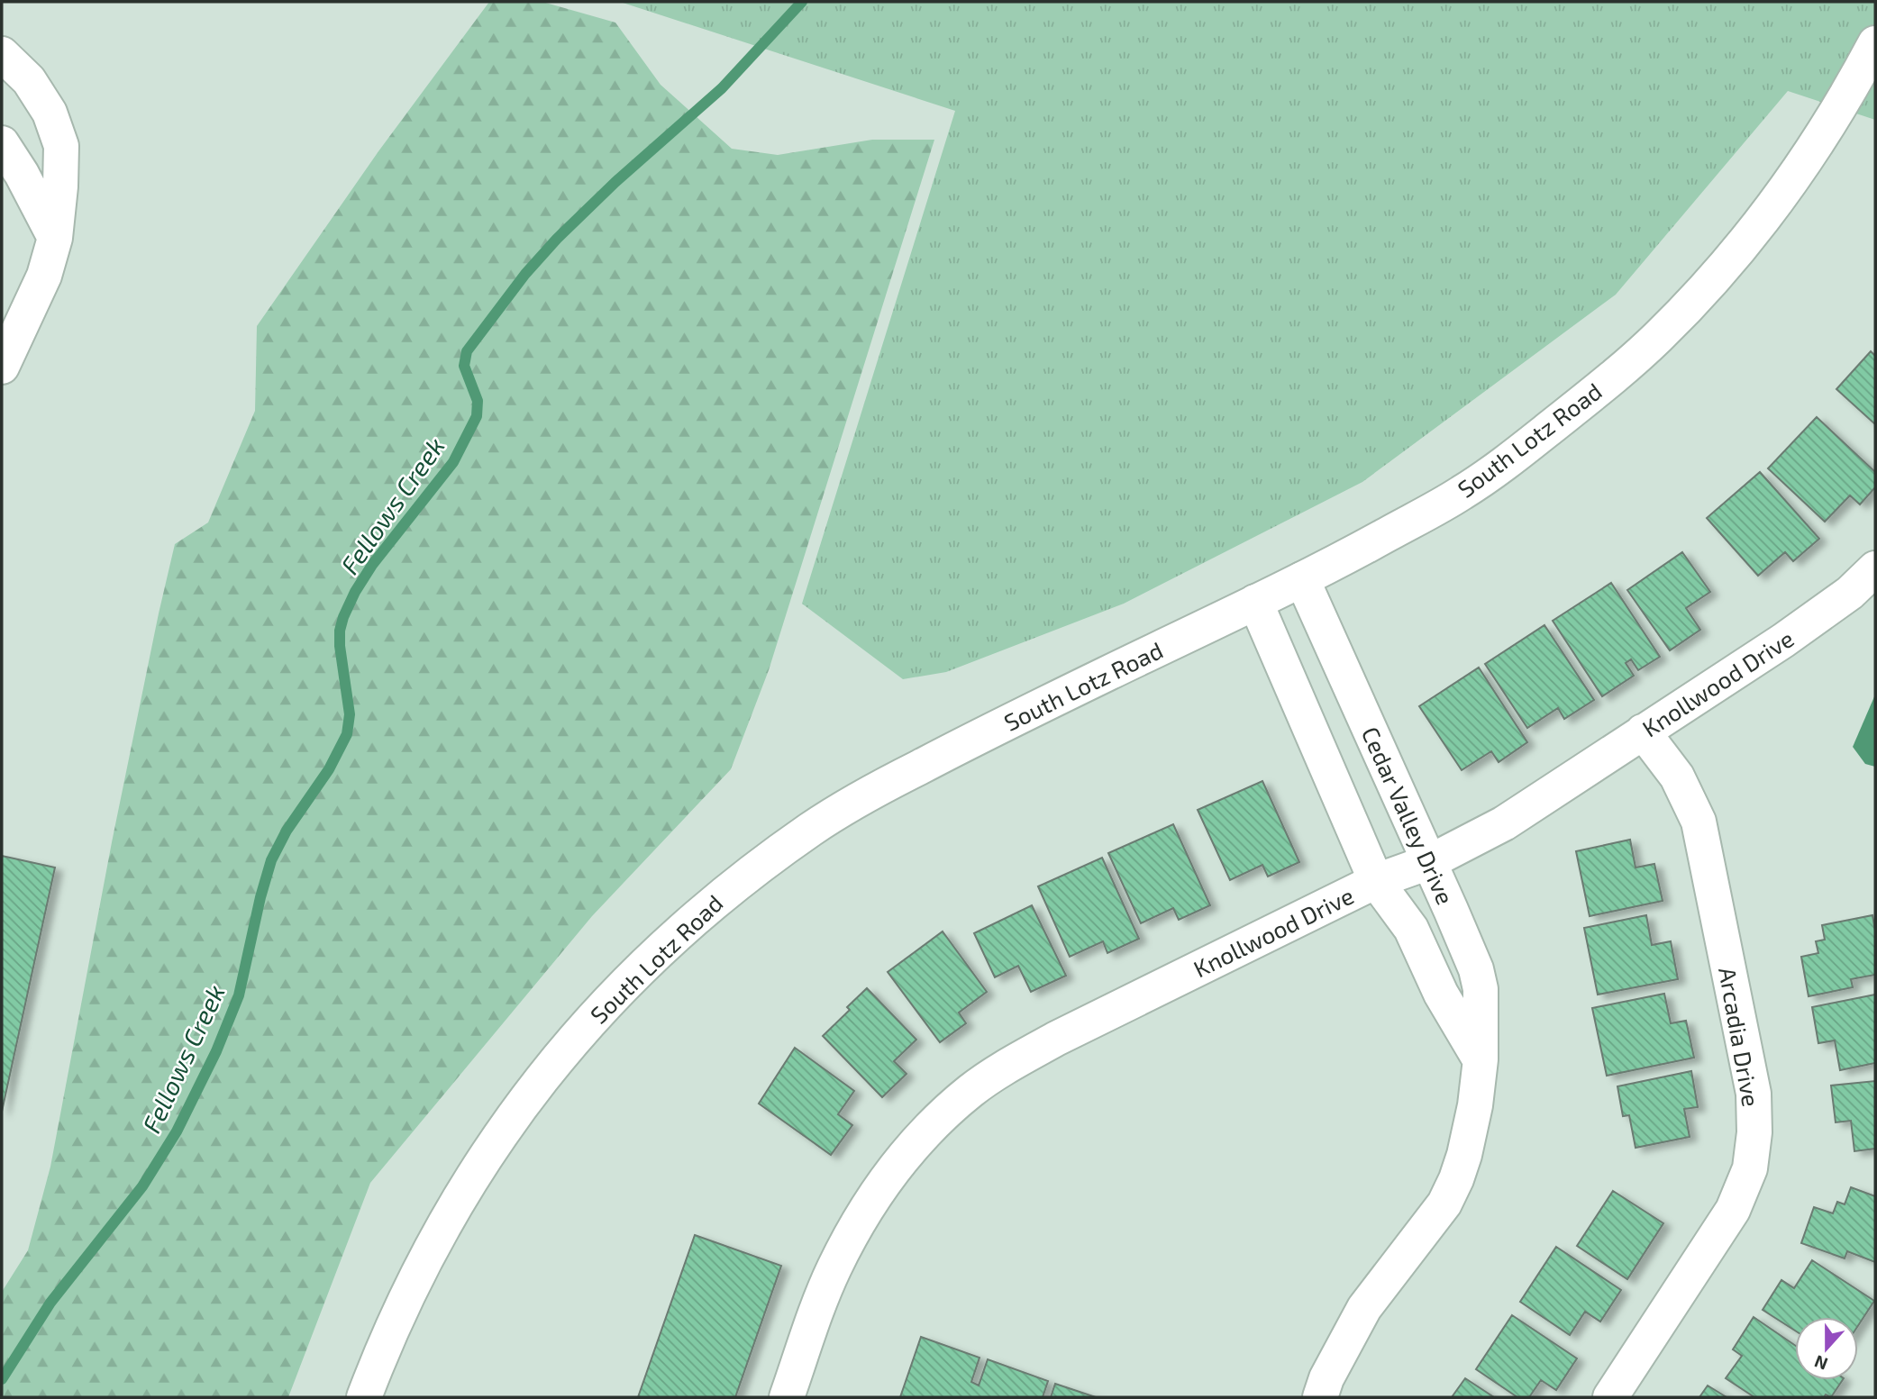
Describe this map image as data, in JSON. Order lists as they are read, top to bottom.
{
  "streets": {
    "street": [
      "South Lotz Road",
      "Knollwood Drive",
      "Cedar Valley Drive",
      "Arcadia Drive"
    ]
  },
  "crossings": [
    ["South Lotz Road", "Cedar Valley Drive"],
    ["Knollwood Drive", "Cedar Valley Drive"],
    ["Knollwood Drive", "Arcadia Drive"]
  ],
  "water": ["Fellows Creek"],
  "north": "bottom"
}
